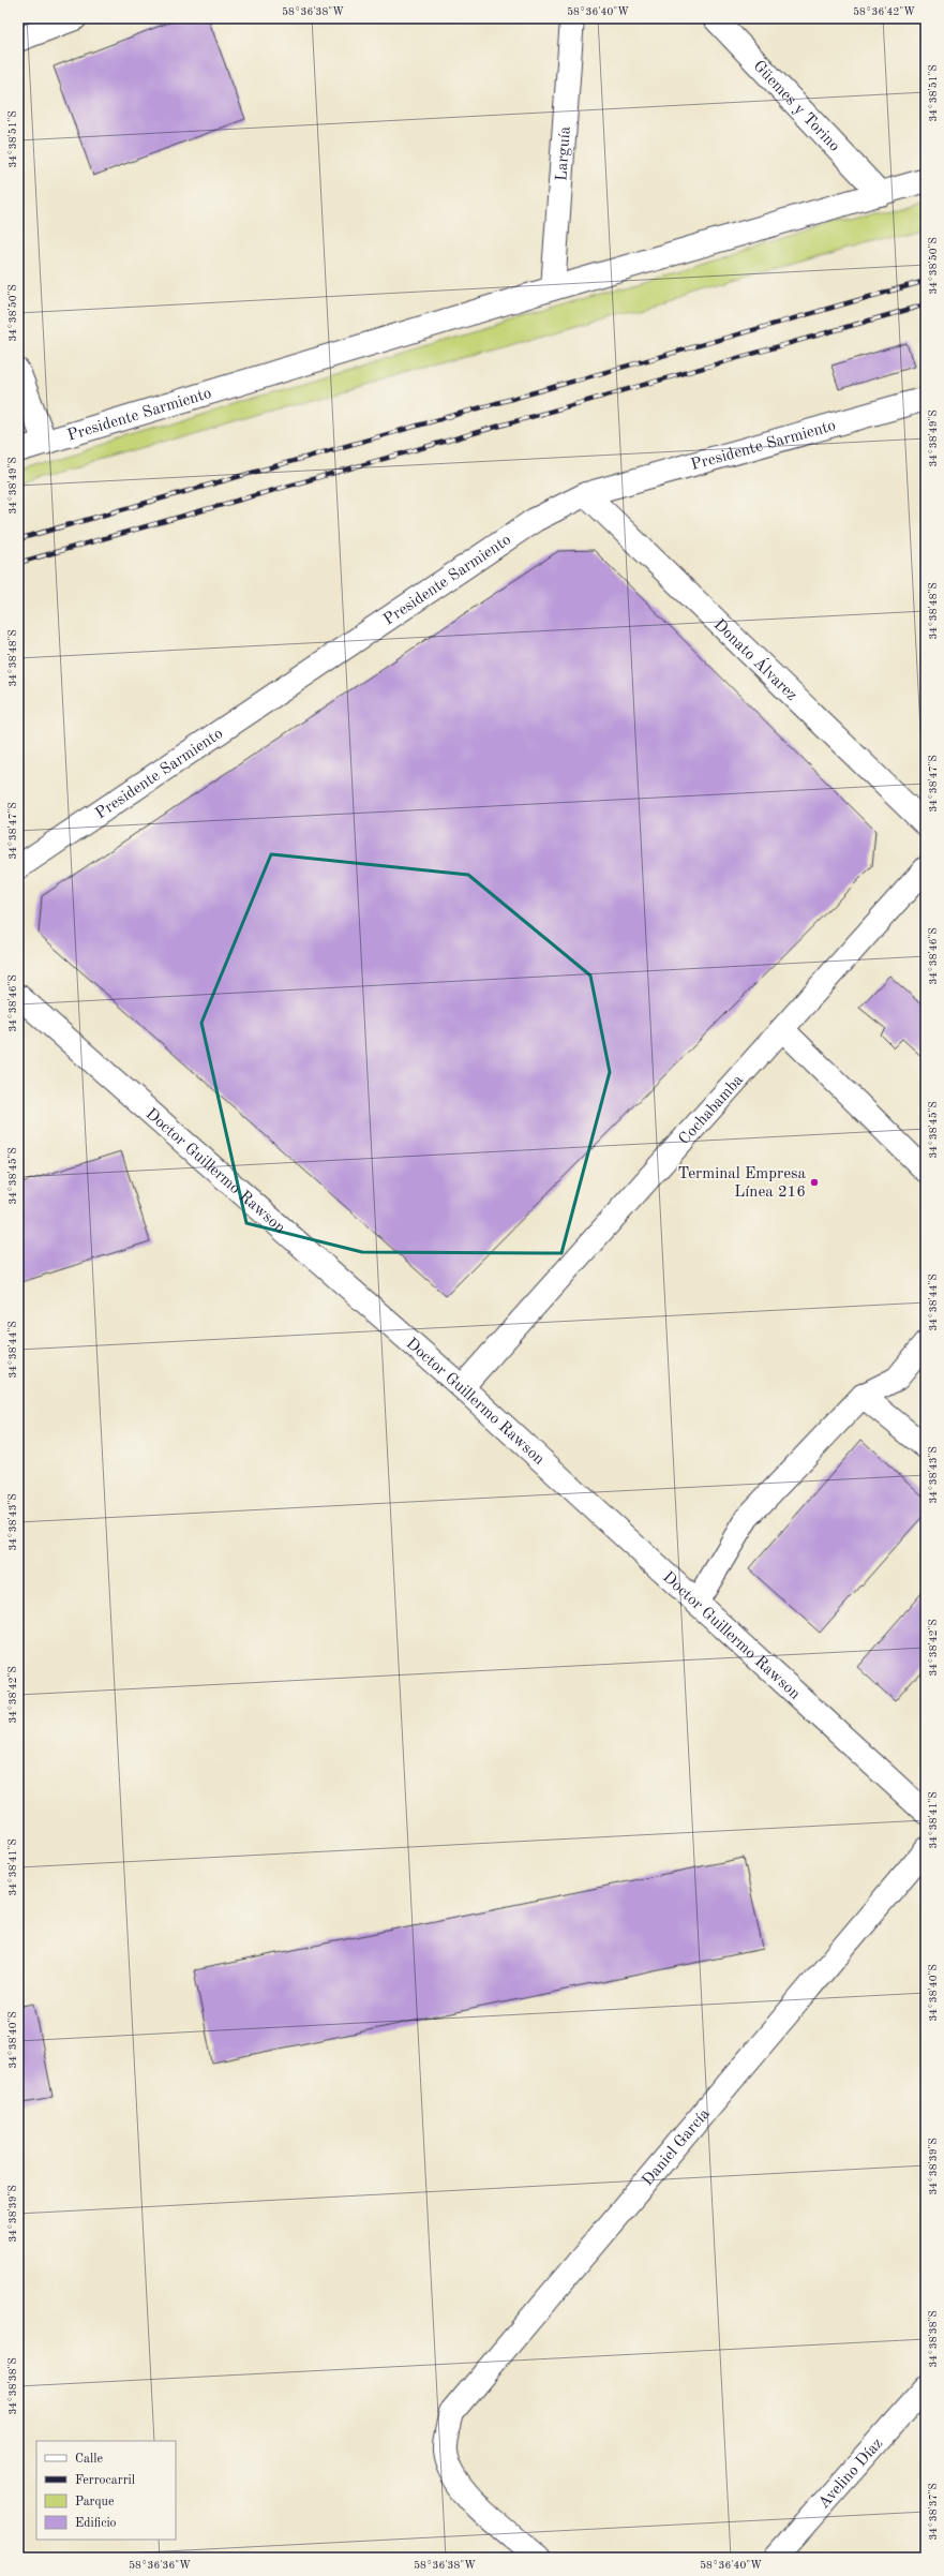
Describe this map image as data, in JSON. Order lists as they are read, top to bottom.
{
  "streets": {
    "street": [
      "Güemes y Torino",
      "Larguía",
      "Presidente Sarmiento",
      "Donato Álvarez",
      "Cochabamba",
      "Doctor Guillermo Rawson",
      "Daniel García",
      "Avelino Díaz"
    ]
  },
  "crossings": [
    ["Güemes y Torino", "Presidente Sarmiento"],
    ["Larguía", "Presidente Sarmiento"],
    ["Presidente Sarmiento", "Donato Álvarez"],
    ["Cochabamba", "Doctor Guillermo Rawson"]
  ],
  "places": ["Terminal Empresa Línea 216"],
  "legend": [
    "Calle",
    "Ferrocarril",
    "Parque",
    "Edificio"
  ],
  "coordinates": [
    "58°36'38\"W",
    "58°36'40\"W",
    "58°36'42\"W",
    "34°38'51\"S",
    "34°38'50\"S",
    "34°38'49\"S",
    "34°38'48\"S",
    "34°38'47\"S",
    "34°38'46\"S",
    "34°38'45\"S",
    "34°38'44\"S",
    "34°38'43\"S",
    "34°38'42\"S",
    "34°38'41\"S",
    "34°38'40\"S",
    "34°38'39\"S",
    "34°38'38\"S",
    "34°38'37\"S",
    "58°36'36\"W"
  ]
}
